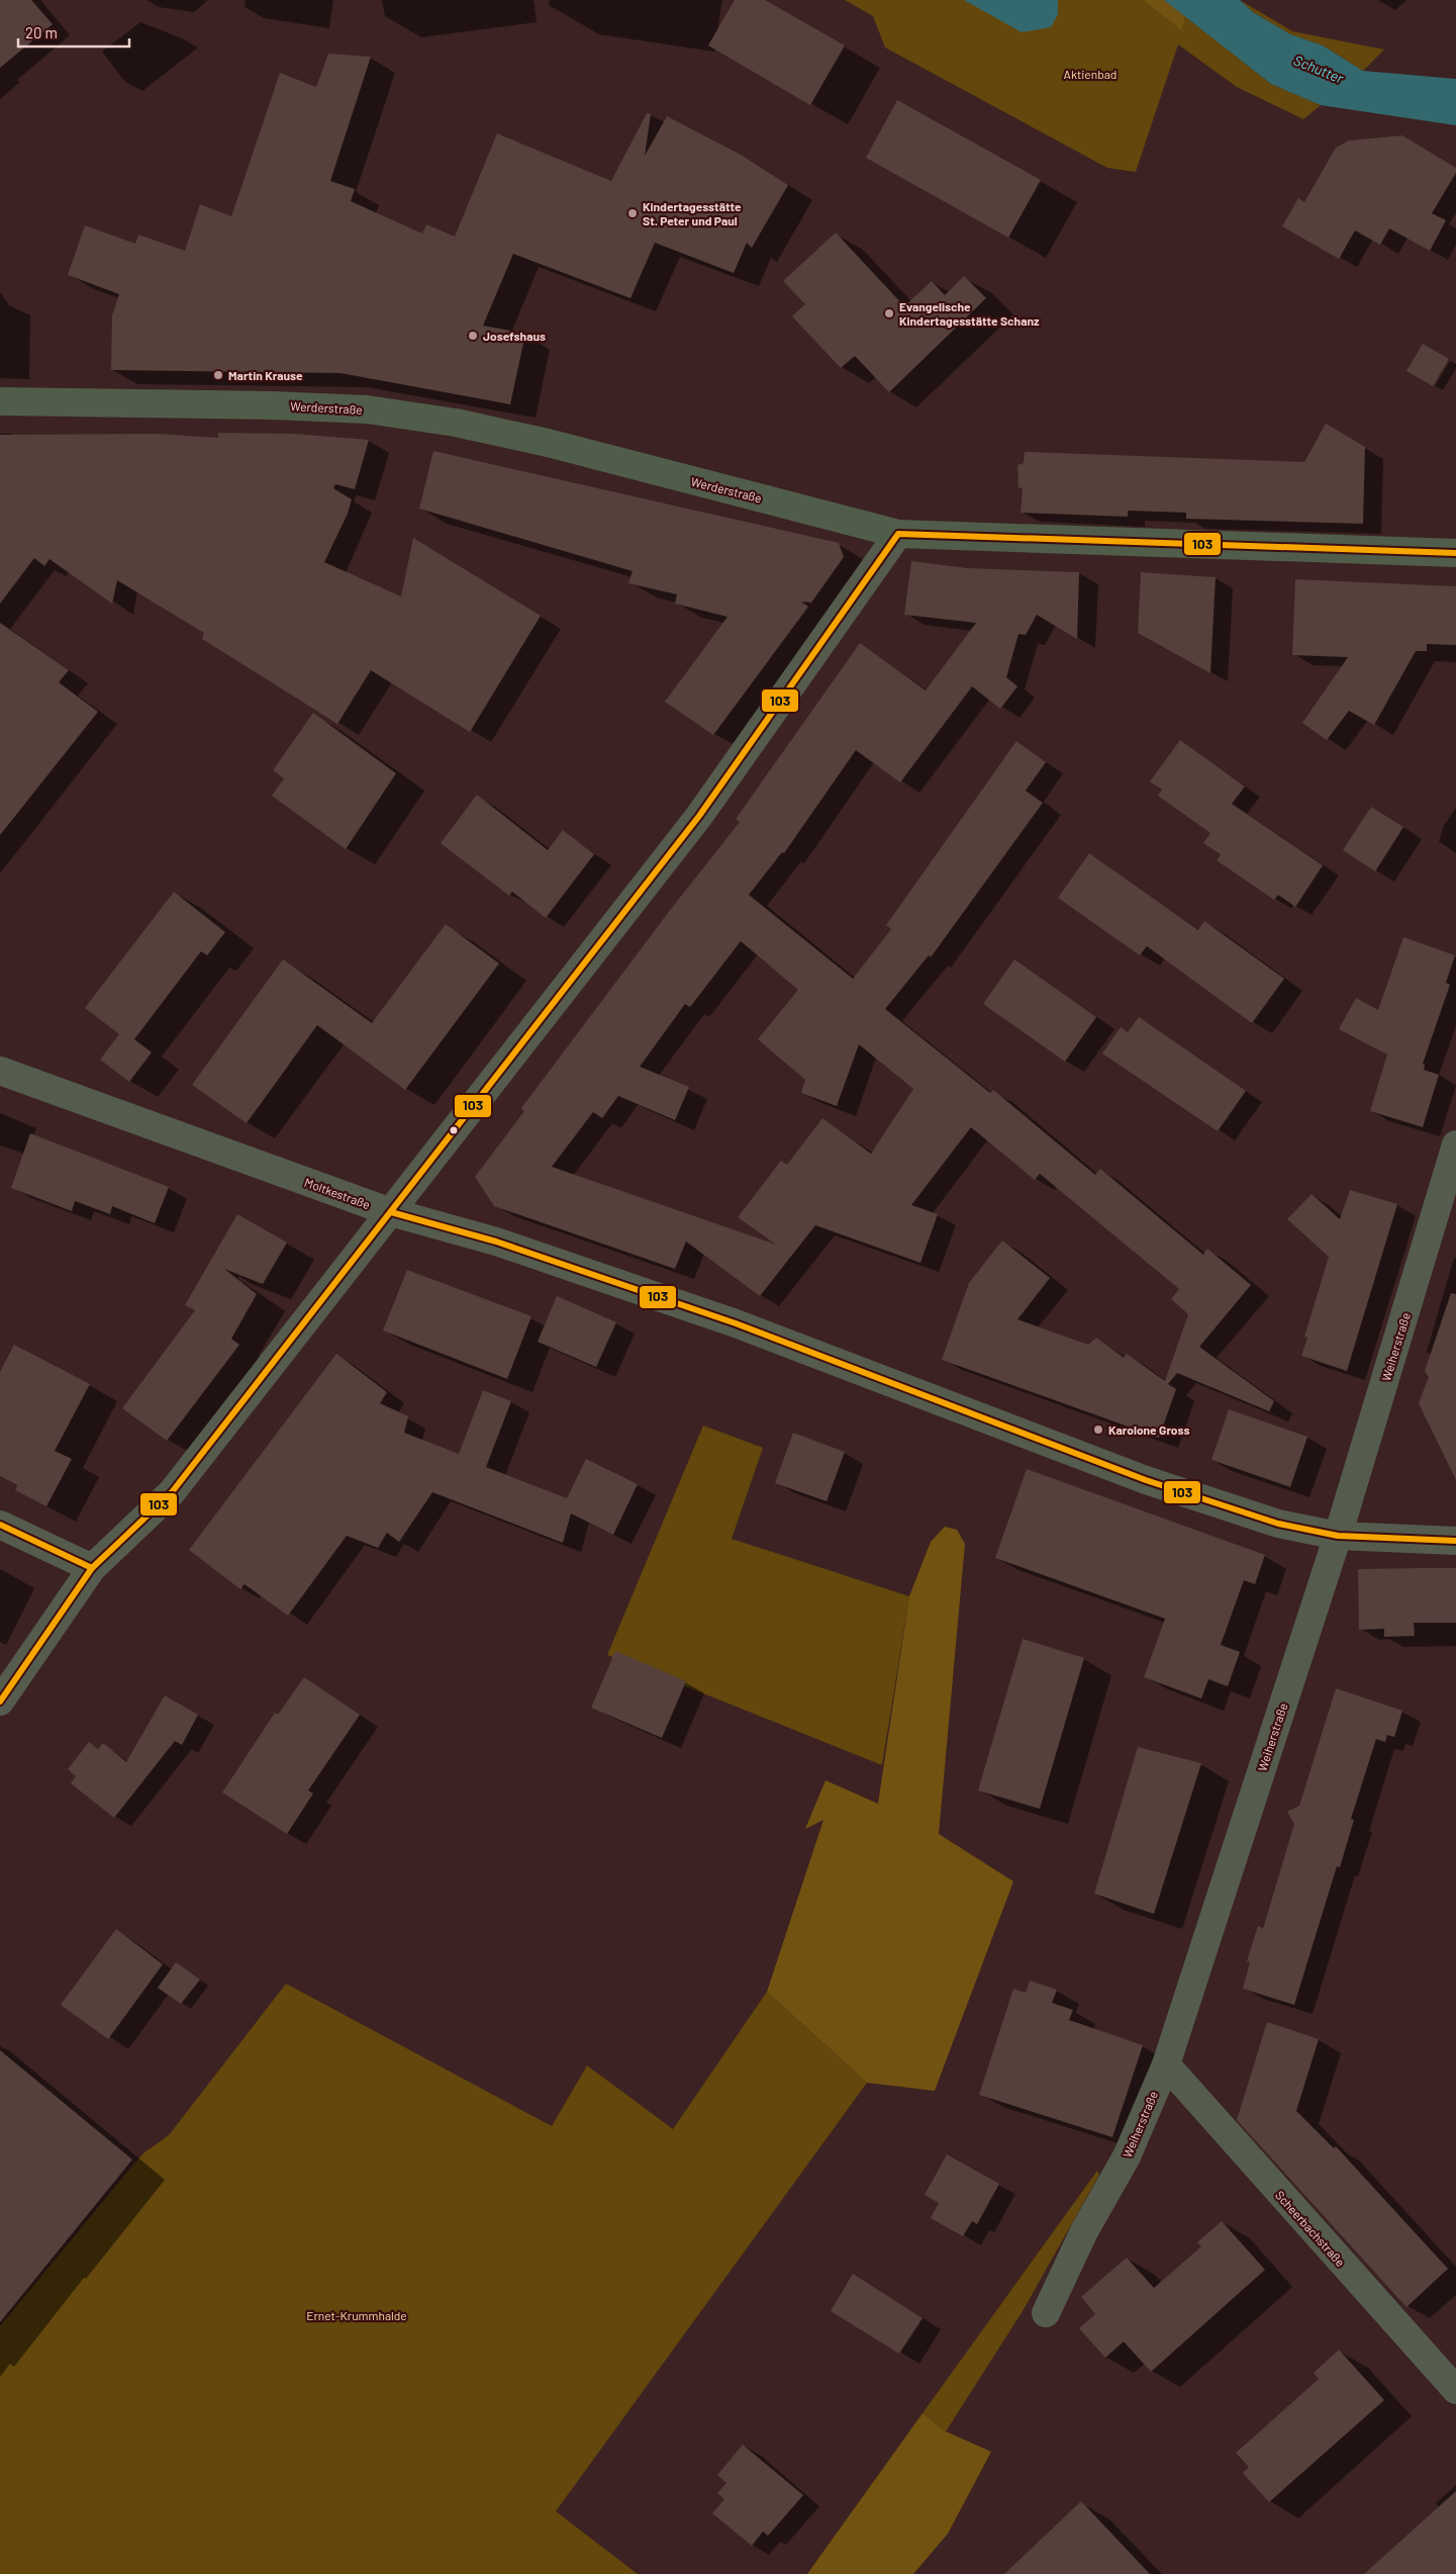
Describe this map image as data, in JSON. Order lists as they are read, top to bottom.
{
  "streets": {
    "street": [
      "Werderstraße",
      "Moltkestraße",
      "Weiherstraße",
      "Scheerbachstraße"
    ]
  },
  "crossings": [
    ["Moltkestraße", "Weiherstraße"],
    ["Weiherstraße", "Scheerbachstraße"]
  ],
  "water": ["Schutter"],
  "parks": ["Aktienbad", "Ernet-Krummhalde"],
  "places": [
    "Kindertagesstätte St. Peter und Paul",
    "Evangelische Kindertagesstätte Schanz",
    "Josefshaus",
    "Martin Krause",
    "Karolone Gross"
  ],
  "lines": ["transit line 103"],
  "scale_bar": "20 m"
}
